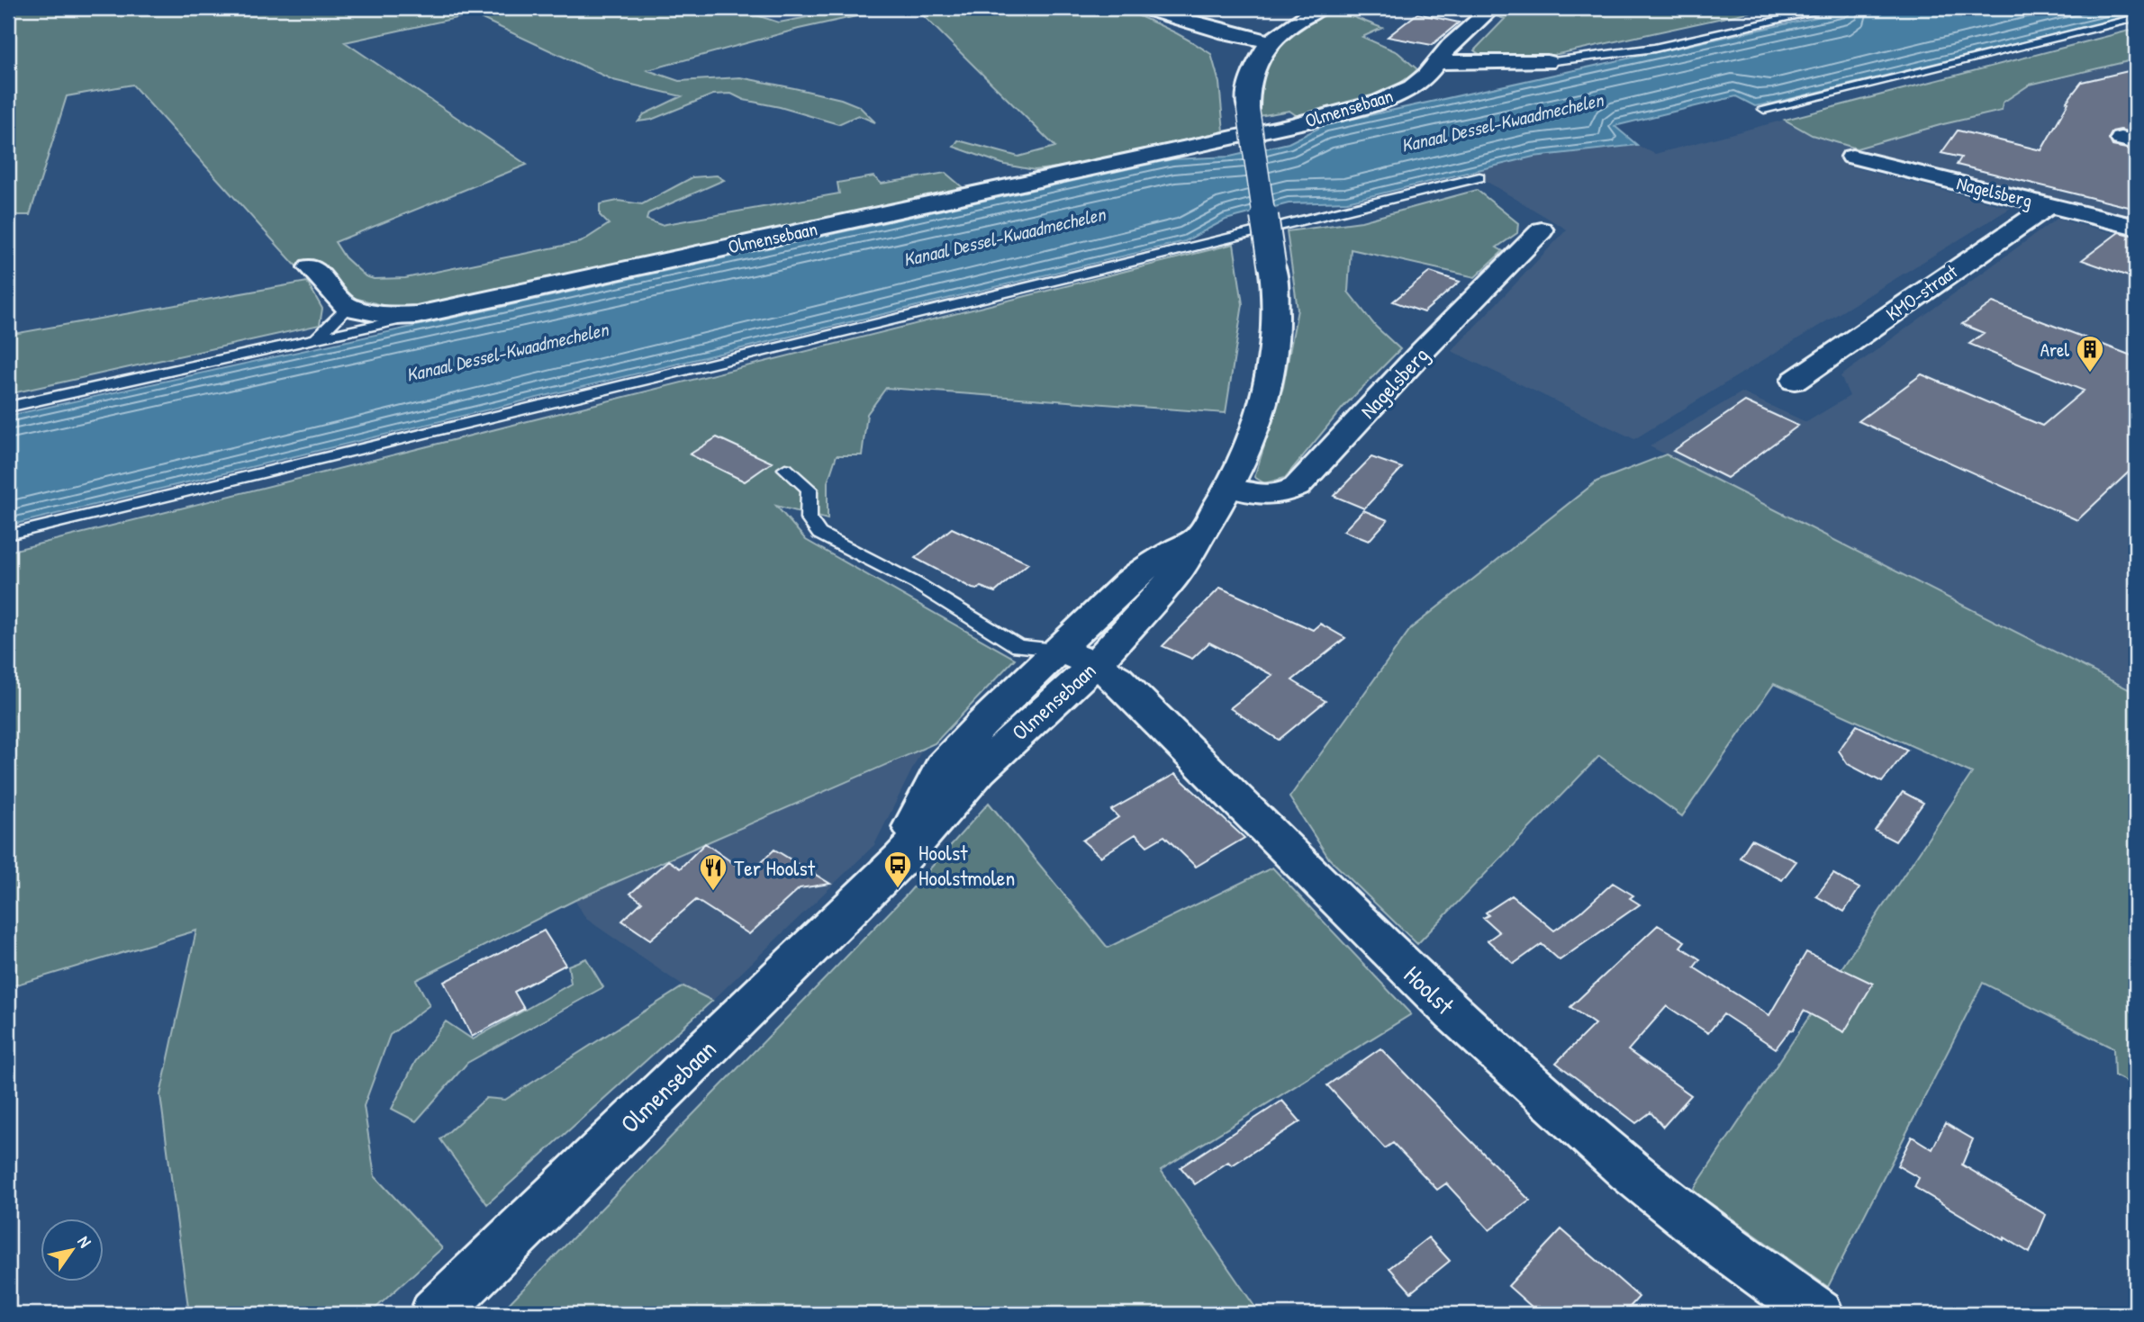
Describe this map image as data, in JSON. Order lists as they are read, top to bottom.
{
  "streets": {
    "street": [
      "Olmensebaan",
      "Nagelsberg",
      "KMO-straat",
      "Hoolst"
    ]
  },
  "crossings": [
    ["Olmensebaan", "Nagelsberg"],
    ["Olmensebaan", "Hoolst"],
    ["Nagelsberg", "KMO-straat"]
  ],
  "water": ["Kanaal Dessel-Kwaadmechelen"],
  "places": {
    "building": ["Arel"],
    "bus stop": ["Hoolst Hoolstmolen"],
    "restaurant": ["Ter Hoolst"]
  },
  "north": "top right"
}
